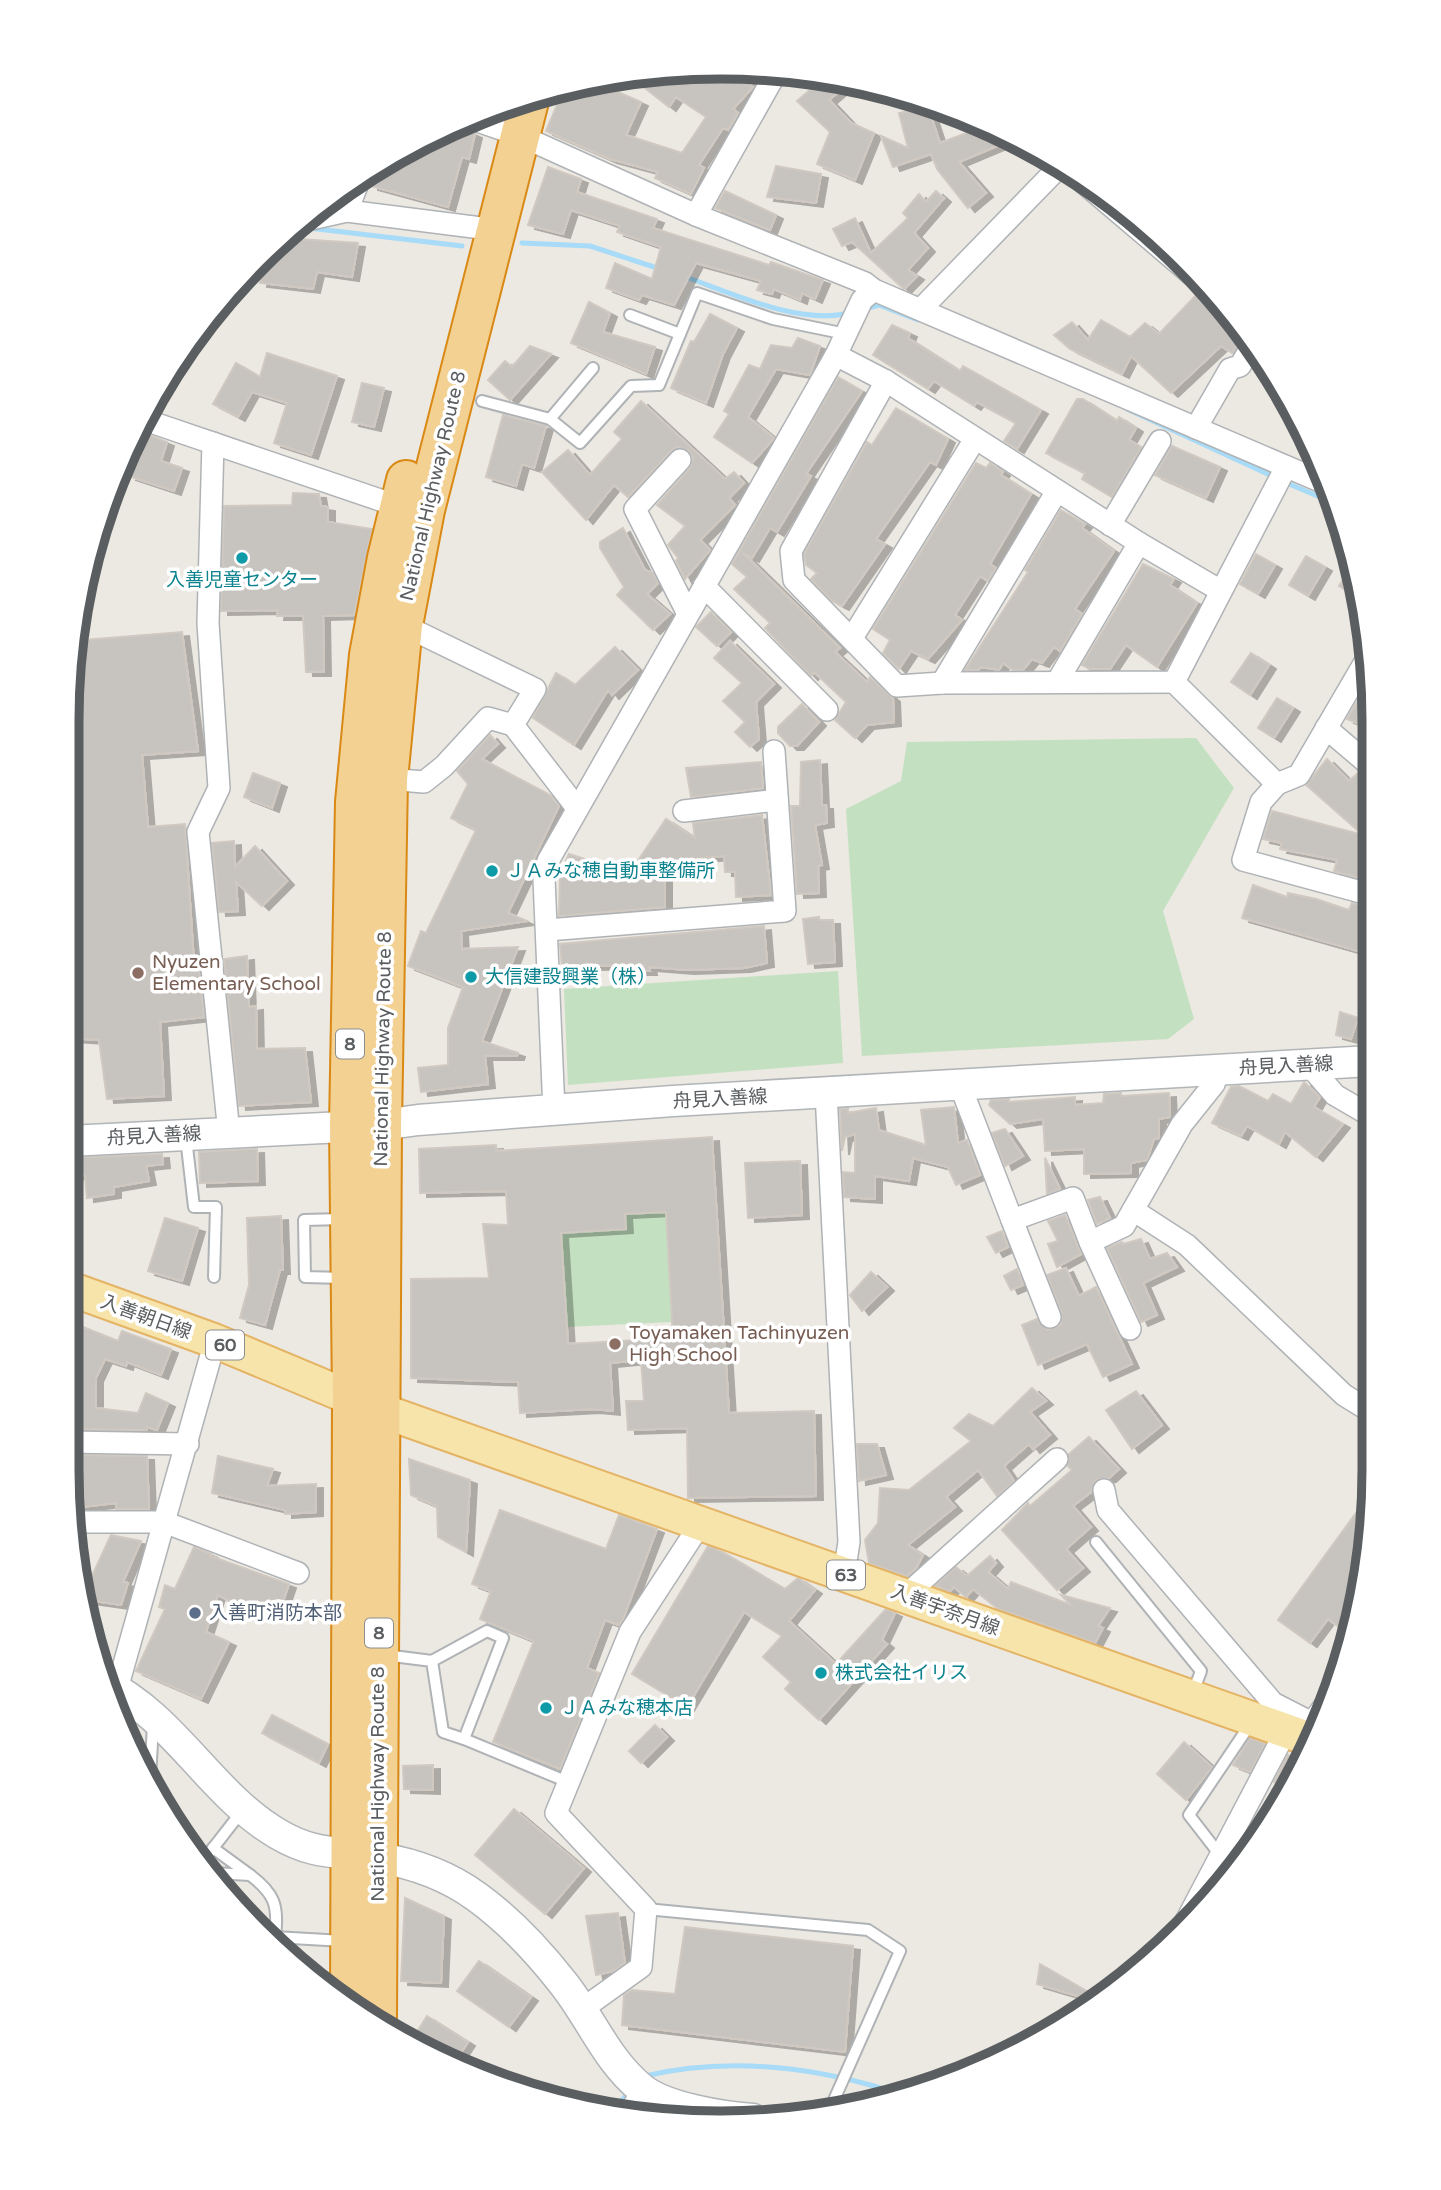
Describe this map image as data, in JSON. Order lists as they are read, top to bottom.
{
  "streets": {
    "highway": ["National Highway Route 8", "8"],
    "main road": [
      "舟見入善線",
      "入善朝日線",
      "60",
      "63",
      "入善宇奈月線"
    ]
  },
  "crossings": [
    ["National Highway Route 8", "舟見入善線"],
    ["National Highway Route 8", "入善朝日線"],
    ["National Highway Route 8", "入善宇奈月線"],
    ["入善朝日線", "入善宇奈月線"]
  ],
  "places": [
    "入善児童センター",
    "ＪＡみな穂自動車整備所",
    "Nyuzen Elementary School",
    "大信建設興業（株）",
    "Toyamaken Tachinyuzen High School",
    "入善町消防本部",
    "株式会社イリス",
    "ＪＡみな穂本店"
  ]
}
